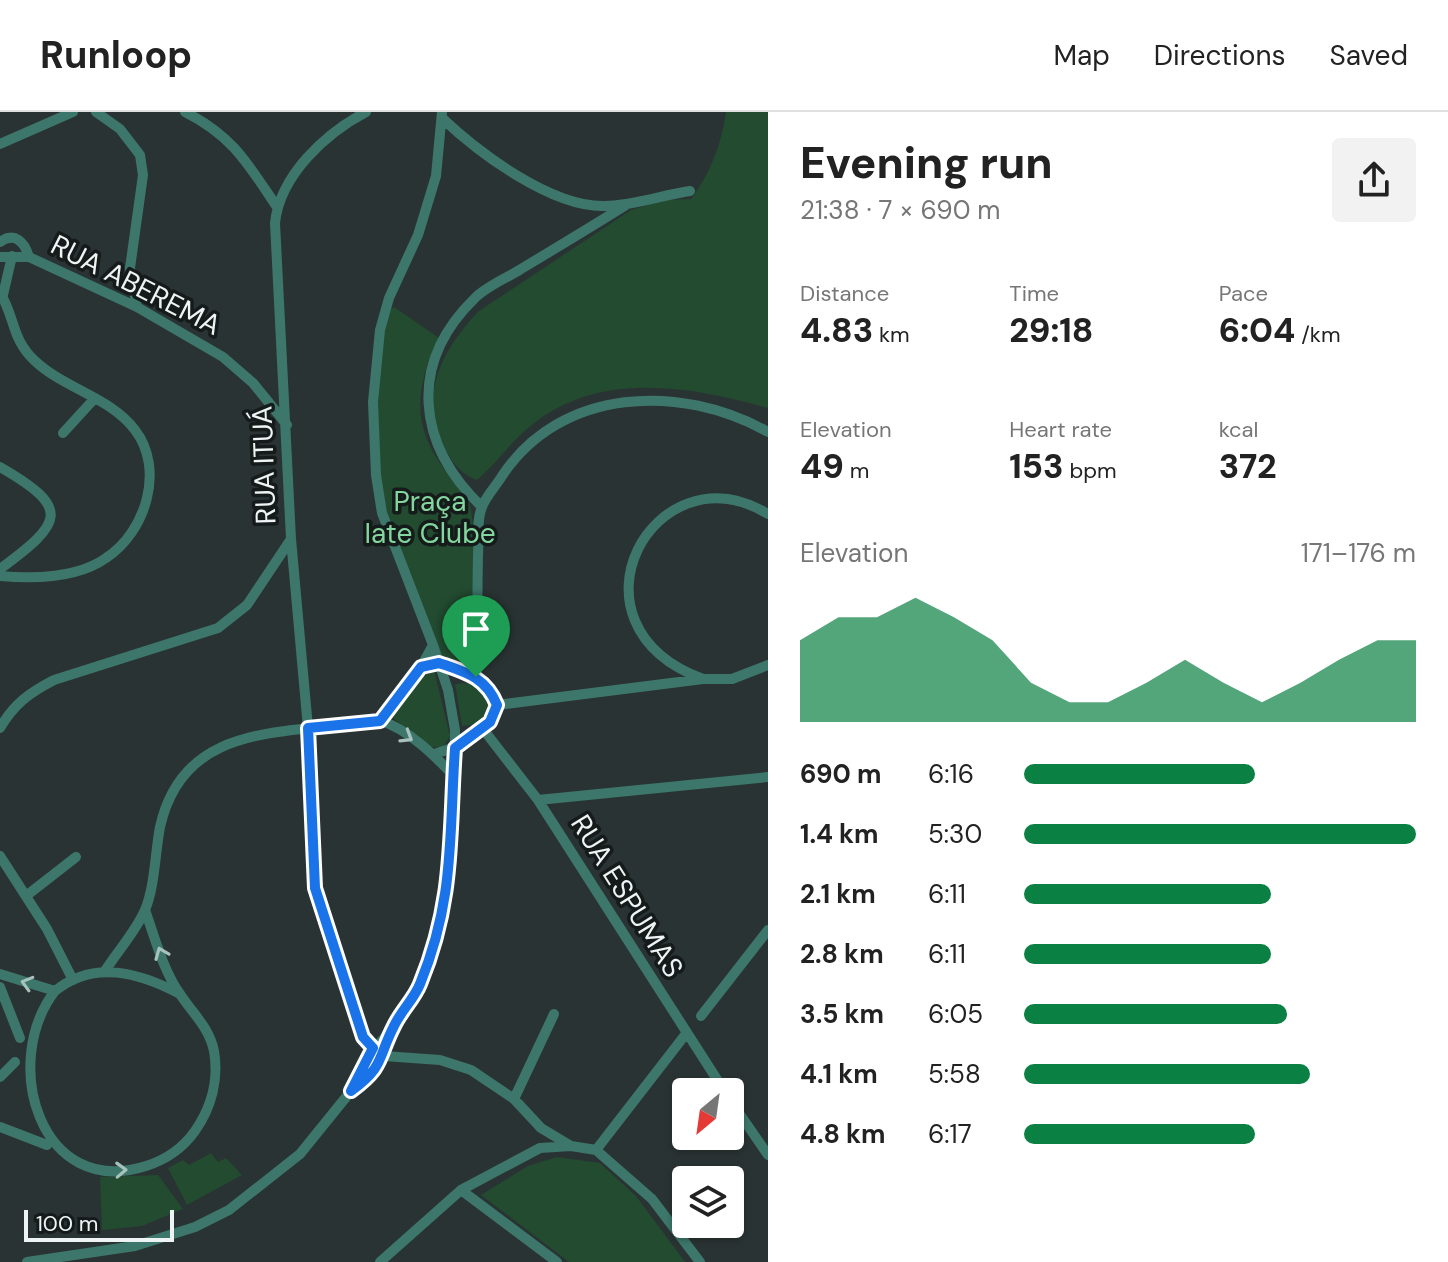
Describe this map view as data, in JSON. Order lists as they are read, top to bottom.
{
  "streets": {
    "street": ["RUA ABEREMA", "RUA ITUÁ", "RUA ESPUMAS"]
  },
  "crossings": [
    ["RUA ABEREMA", "RUA ITUÁ"]
  ],
  "parks": ["Praça Iate Clube"],
  "scale_bar": "100 m",
  "north": "bottom left",
  "page": {
    "header": "Runloop",
    "nav": ["Map", "Directions", "Saved"],
    "heading": ["Evening run", "21:38 · 7 × 690 m"],
    "stats": [
      ["Distance", "4.83 km"],
      ["Time", "29:18"],
      ["Pace", "6:04 /km"],
      ["Elevation", "49 m"],
      ["Heart rate", "153 bpm"],
      ["kcal", "372"]
    ],
    "chart": ["Elevation", "171–176 m"],
    "list": [
      {
        "name": "690 m",
        "note": "6:16"
      },
      {
        "name": "1.4 km",
        "note": "5:30"
      },
      {
        "name": "2.1 km",
        "note": "6:11"
      },
      {
        "name": "2.8 km",
        "note": "6:11"
      },
      {
        "name": "3.5 km",
        "note": "6:05"
      },
      {
        "name": "4.1 km",
        "note": "5:58"
      },
      {
        "name": "4.8 km",
        "note": "6:17"
      }
    ],
    "scale": "100 m"
  }
}
